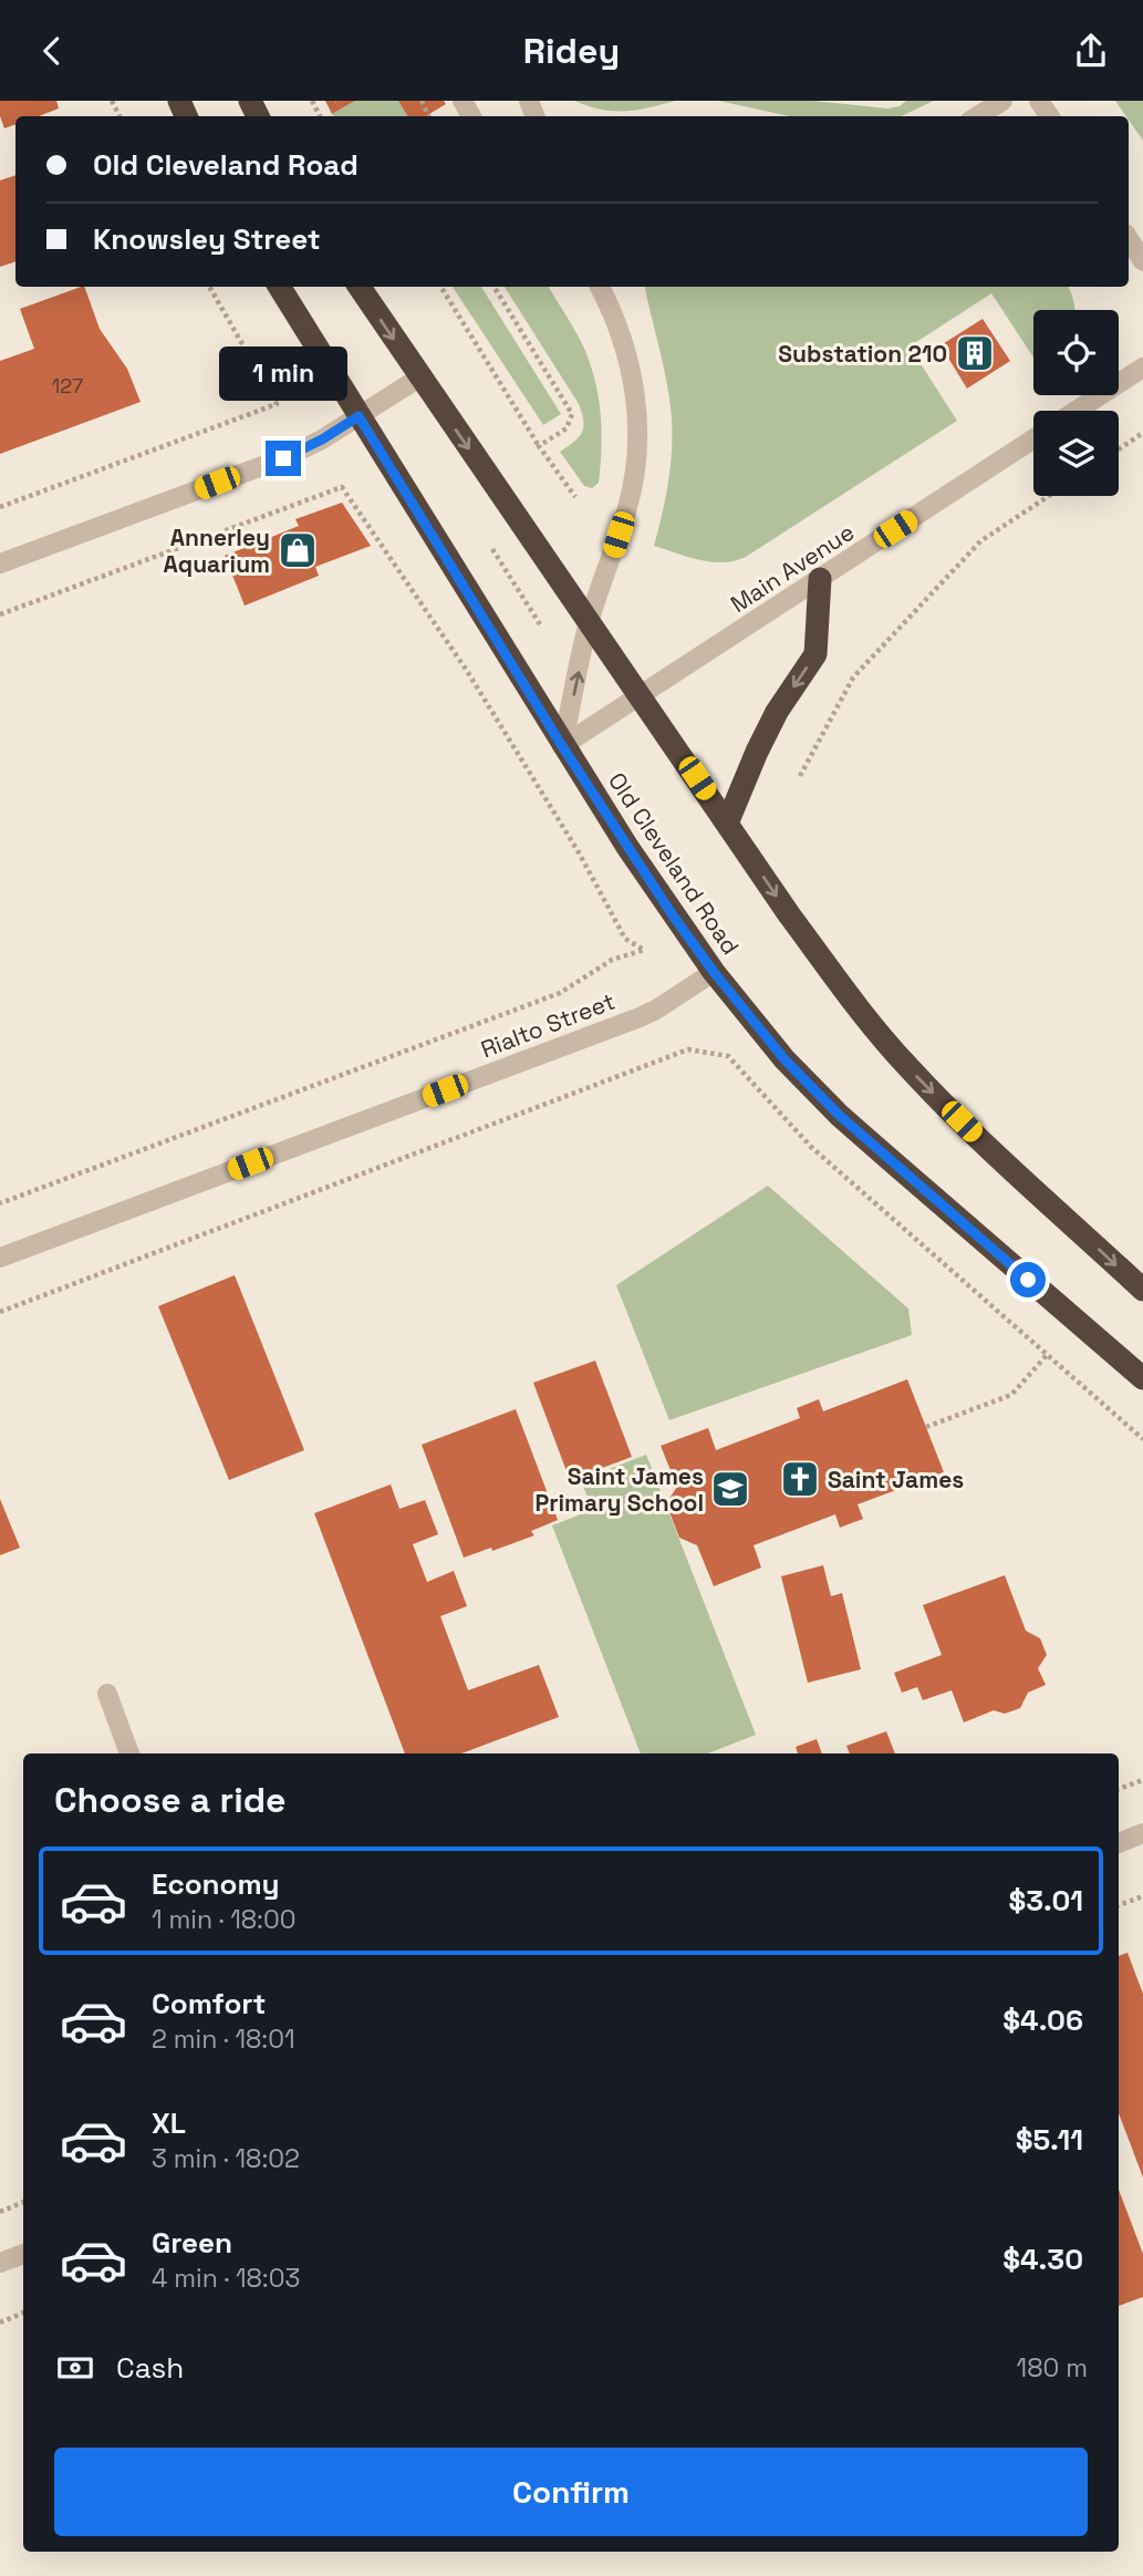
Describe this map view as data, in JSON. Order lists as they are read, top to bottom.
{
  "streets": {
    "highway": ["Old Cleveland Road"],
    "street": ["Main Avenue", "Rialto Street"]
  },
  "crossings": [
    ["Main Avenue", "Old Cleveland Road"],
    ["Old Cleveland Road", "Rialto Street"]
  ],
  "places": {
    "building": ["Substation 210"],
    "shop": ["Annerley Aquarium"],
    "church": ["Saint James"],
    "school or university": ["Saint James Primary School"]
  },
  "house_numbers": ["127"],
  "page": {
    "header": "Ridey",
    "banner": ["Old Cleveland Road", "Knowsley Street"],
    "bubble": "1 min",
    "heading": "Choose a ride",
    "list": [
      {
        "name": "Economy",
        "note": "1 min · 18:00",
        "value": "$3.01"
      },
      {
        "name": "Comfort",
        "note": "2 min · 18:01",
        "value": "$4.06"
      },
      {
        "name": "XL",
        "note": "3 min · 18:02",
        "value": "$5.11"
      },
      {
        "name": "Green",
        "note": "4 min · 18:03",
        "value": "$4.30"
      }
    ],
    "pay": ["Cash", "180 m"],
    "buttons": "Confirm"
  }
}
